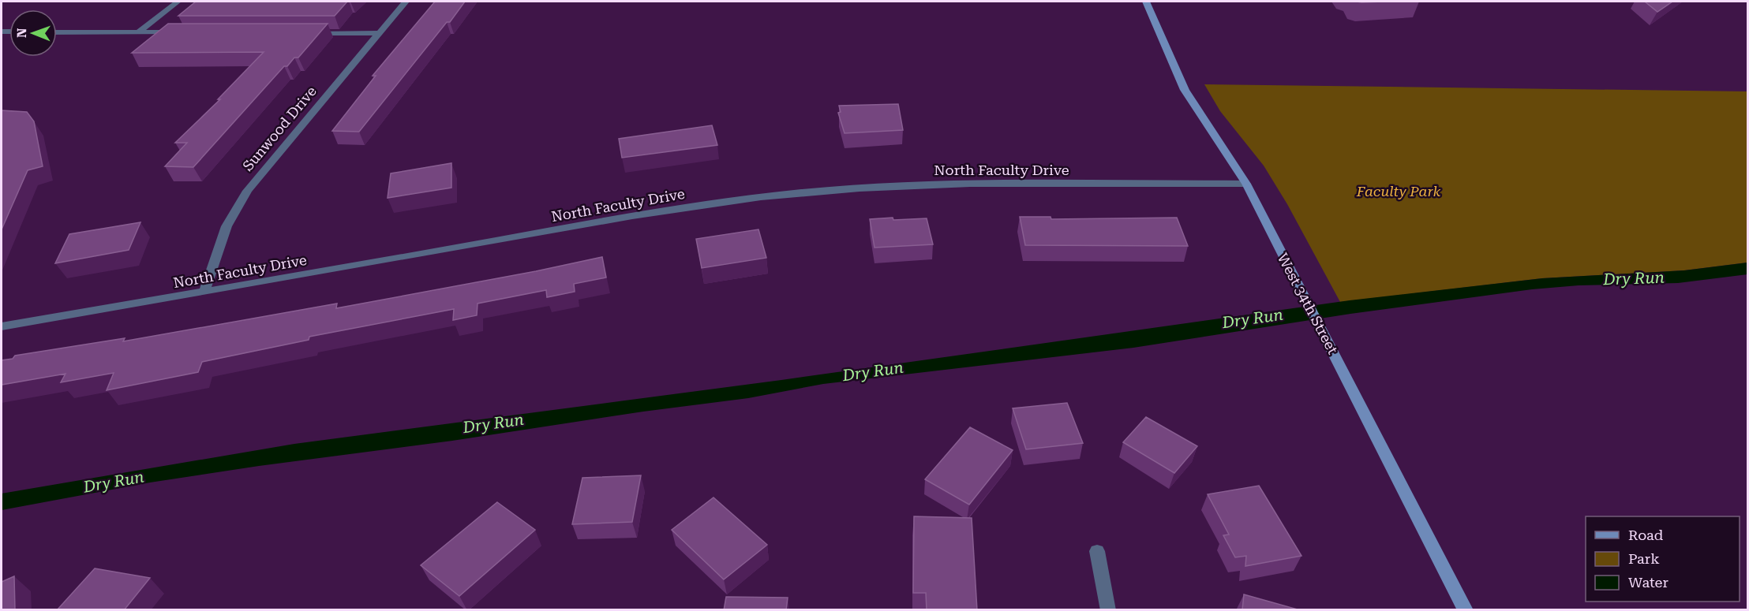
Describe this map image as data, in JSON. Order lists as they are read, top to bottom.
{
  "streets": {
    "street": ["Sunwood Drive", "North Faculty Drive", "West 34th Street"]
  },
  "crossings": [
    ["Sunwood Drive", "North Faculty Drive"],
    ["North Faculty Drive", "West 34th Street"]
  ],
  "water": ["Dry Run"],
  "parks": ["Faculty Park"],
  "legend": ["Road", "Park", "Water"],
  "north": "left"
}
